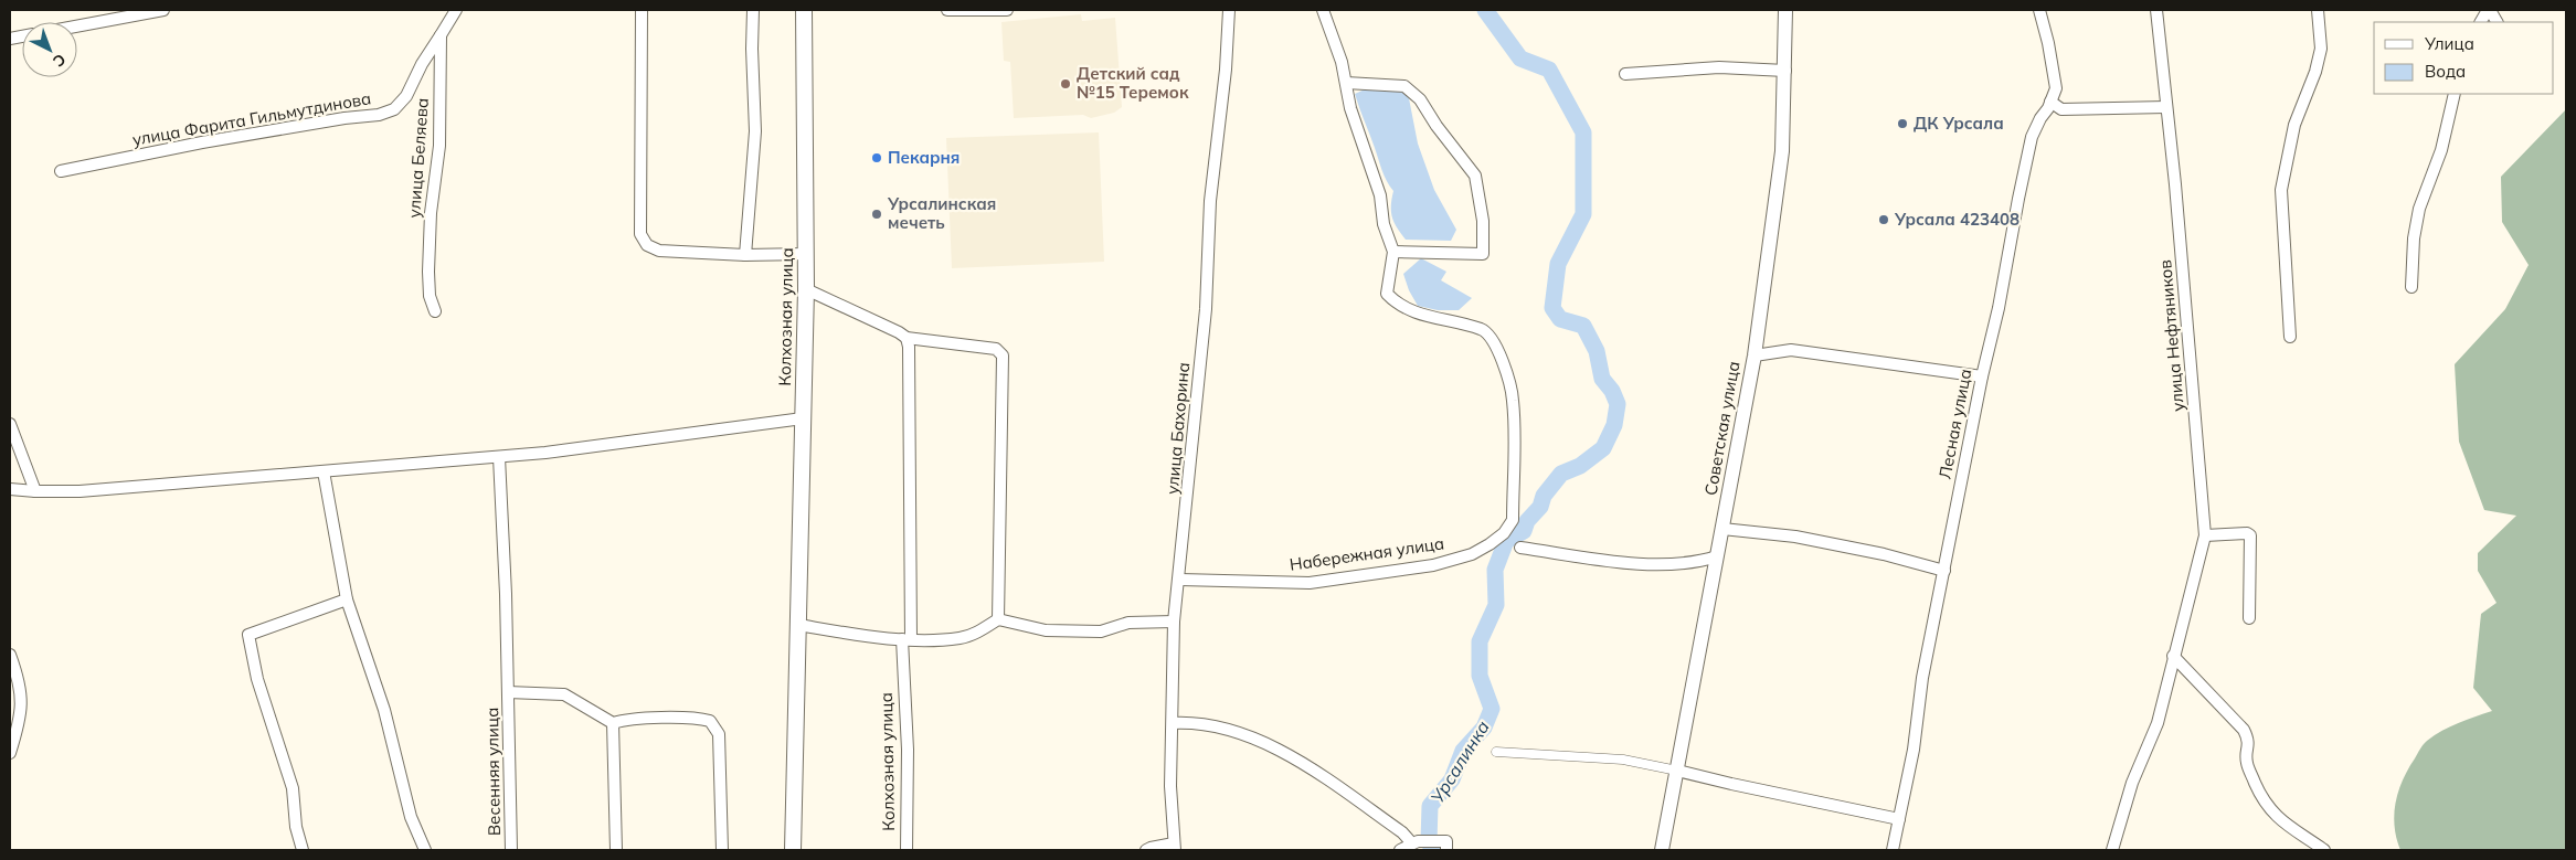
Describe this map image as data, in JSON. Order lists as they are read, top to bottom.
{
  "streets": {
    "main road": ["Колхозная улица"],
    "street": [
      "улица Фарита Гильмутдинова",
      "улица Беляева",
      "улица Нефтяников",
      "Лесная улица",
      "улица Бахорина",
      "Советская улица",
      "Набережная улица",
      "Весенняя улица"
    ]
  },
  "crossings": [
    ["улица Фарита Гильмутдинова", "улица Беляева"],
    ["улица Бахорина", "Набережная улица"]
  ],
  "water": ["Урсалинка"],
  "places": [
    "Детский сад №15 Теремок",
    "ДК Урсала",
    "Пекарня",
    "Урсалинская мечеть",
    "Урсала 423408"
  ],
  "legend": ["Улица", "Вода"],
  "north": "bottom right"
}
